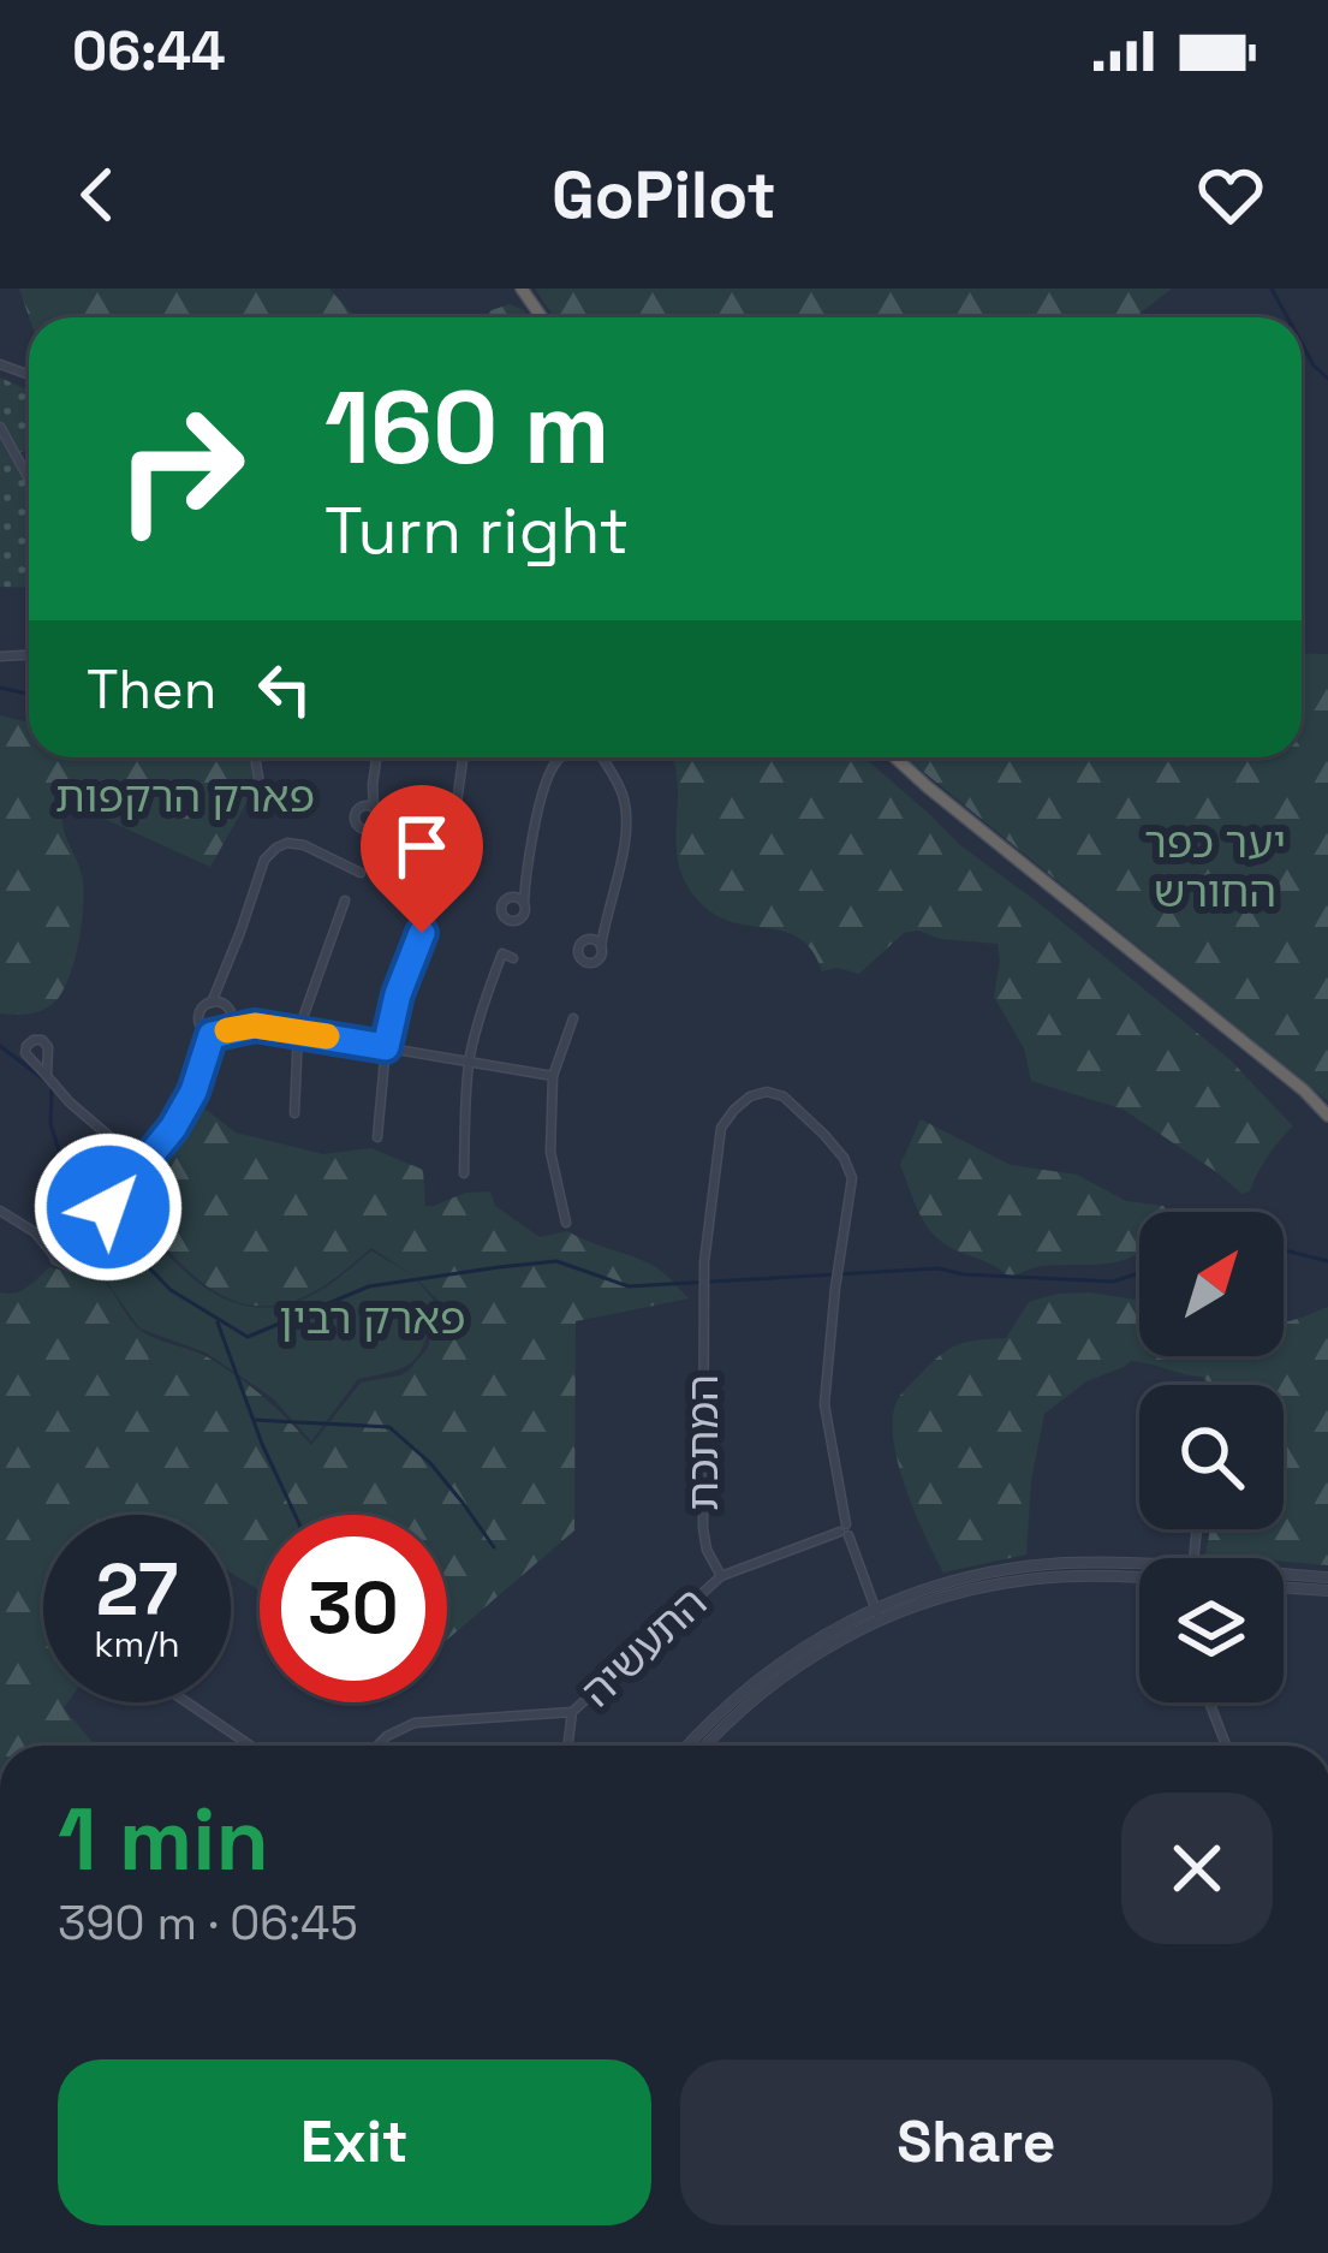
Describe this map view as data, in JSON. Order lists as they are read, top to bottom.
{
  "streets": {
    "street": ["המתכת", "התעשיה"]
  },
  "crossings": [
    ["המתכת", "התעשיה"]
  ],
  "parks": ["פארק הרקפות", "יער כפר החורש", "פארק רבין"],
  "north": "top right",
  "page": {
    "status": "06:44",
    "header": "GoPilot",
    "turn": ["160 m", "Turn right"],
    "then": "Then",
    "speed": "27 km/h",
    "limit": "30",
    "heading": ["1 min", "390 m · 06:45"],
    "buttons": ["Exit", "Share"]
  }
}
